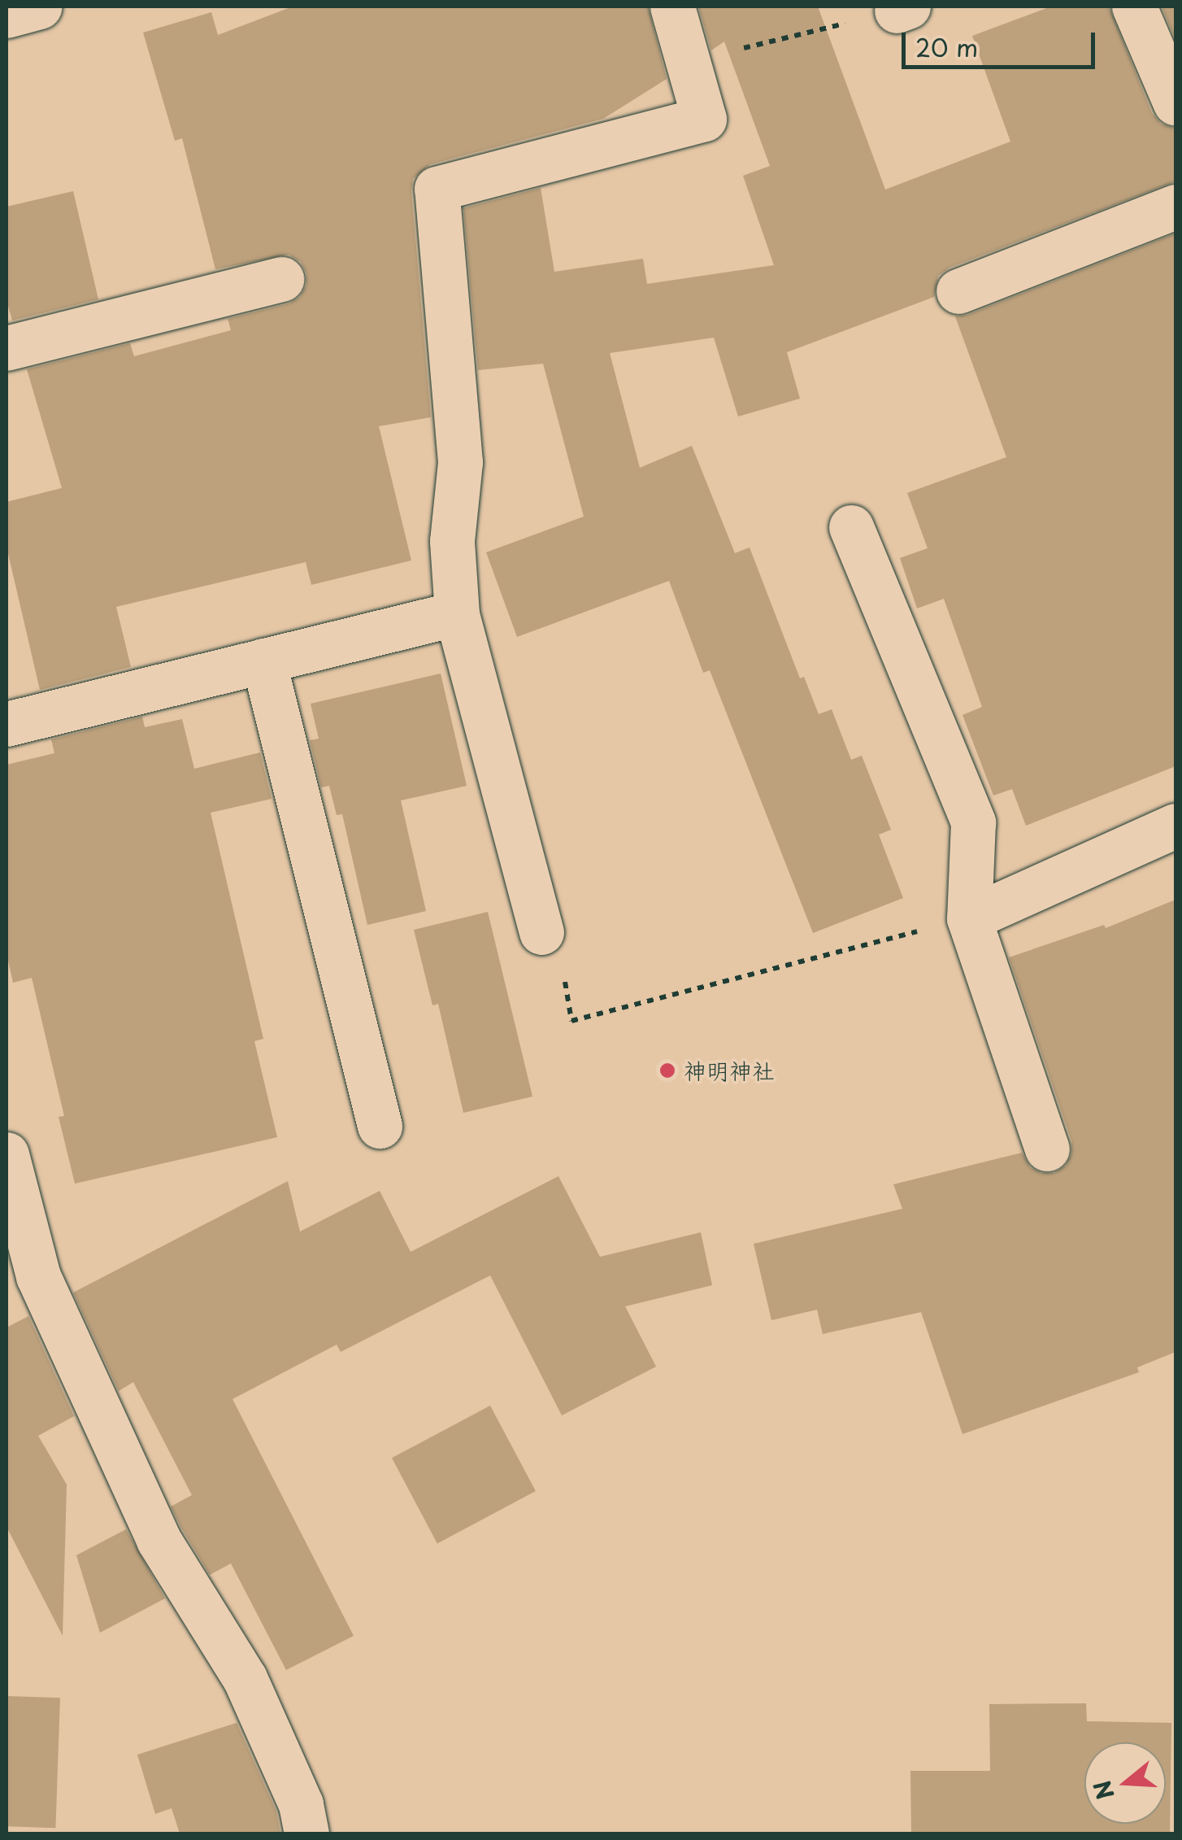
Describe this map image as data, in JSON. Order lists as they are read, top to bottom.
{
  "places": ["神明神社"],
  "scale_bar": "20 m",
  "north": "left"
}
